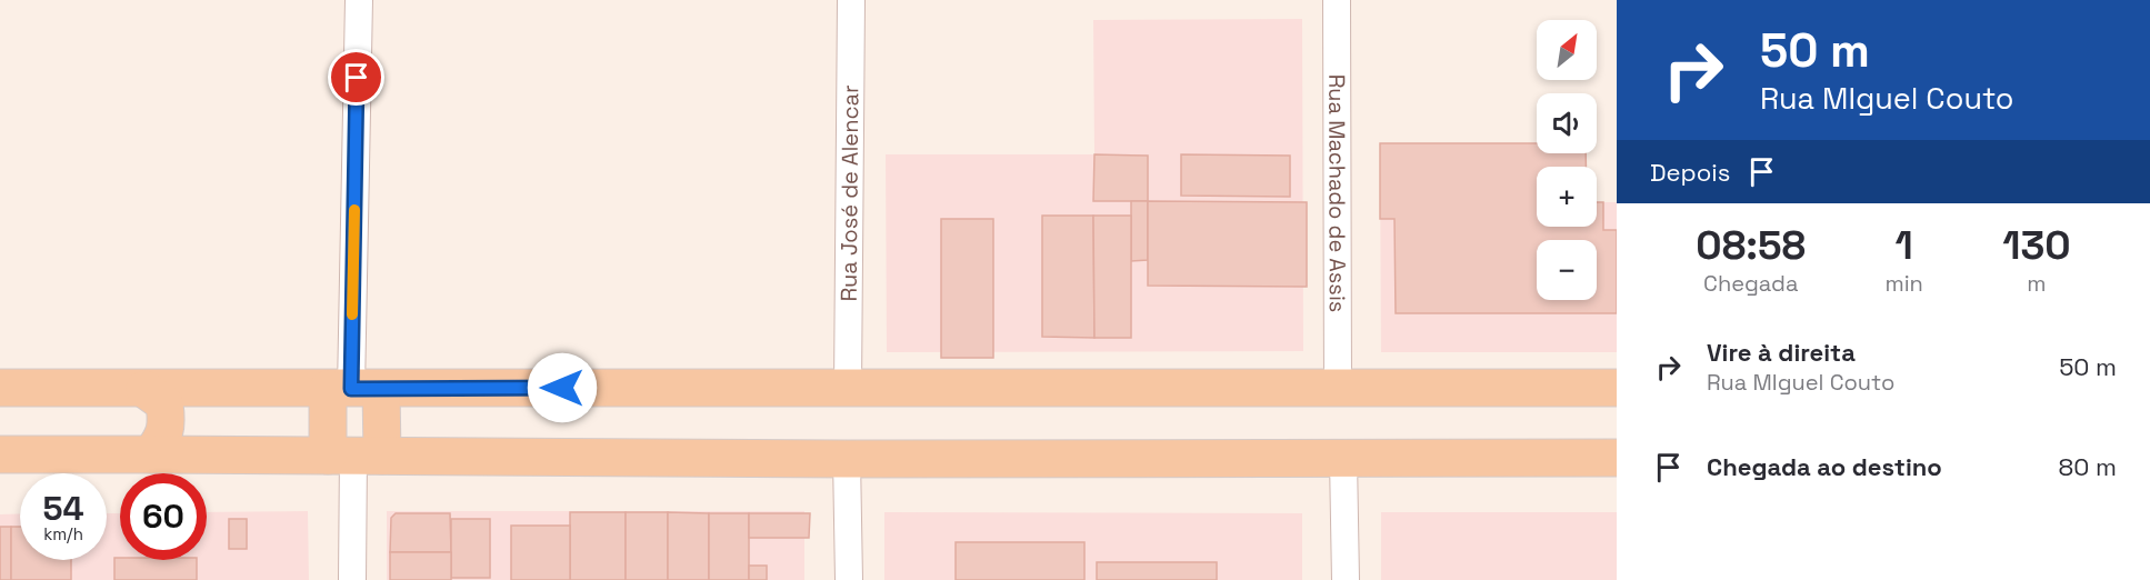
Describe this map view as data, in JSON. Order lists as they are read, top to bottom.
{
  "streets": {
    "street": ["Rua José de Alencar", "Rua Machado de Assis"]
  },
  "north": "top right",
  "page": {
    "turn": ["50 m", "Rua MIguel Couto"],
    "map_buttons": ["+", "−"],
    "then": "Depois",
    "eta": [
      "08:58",
      "Chegada",
      "1",
      "min",
      "130",
      "m"
    ],
    "list": [
      {
        "name": "Vire à direita",
        "note": "Rua MIguel Couto",
        "value": "50 m"
      },
      {
        "name": "Chegada ao destino",
        "value": "80 m"
      }
    ],
    "speed": "54 km/h",
    "limit": "60"
  }
}
